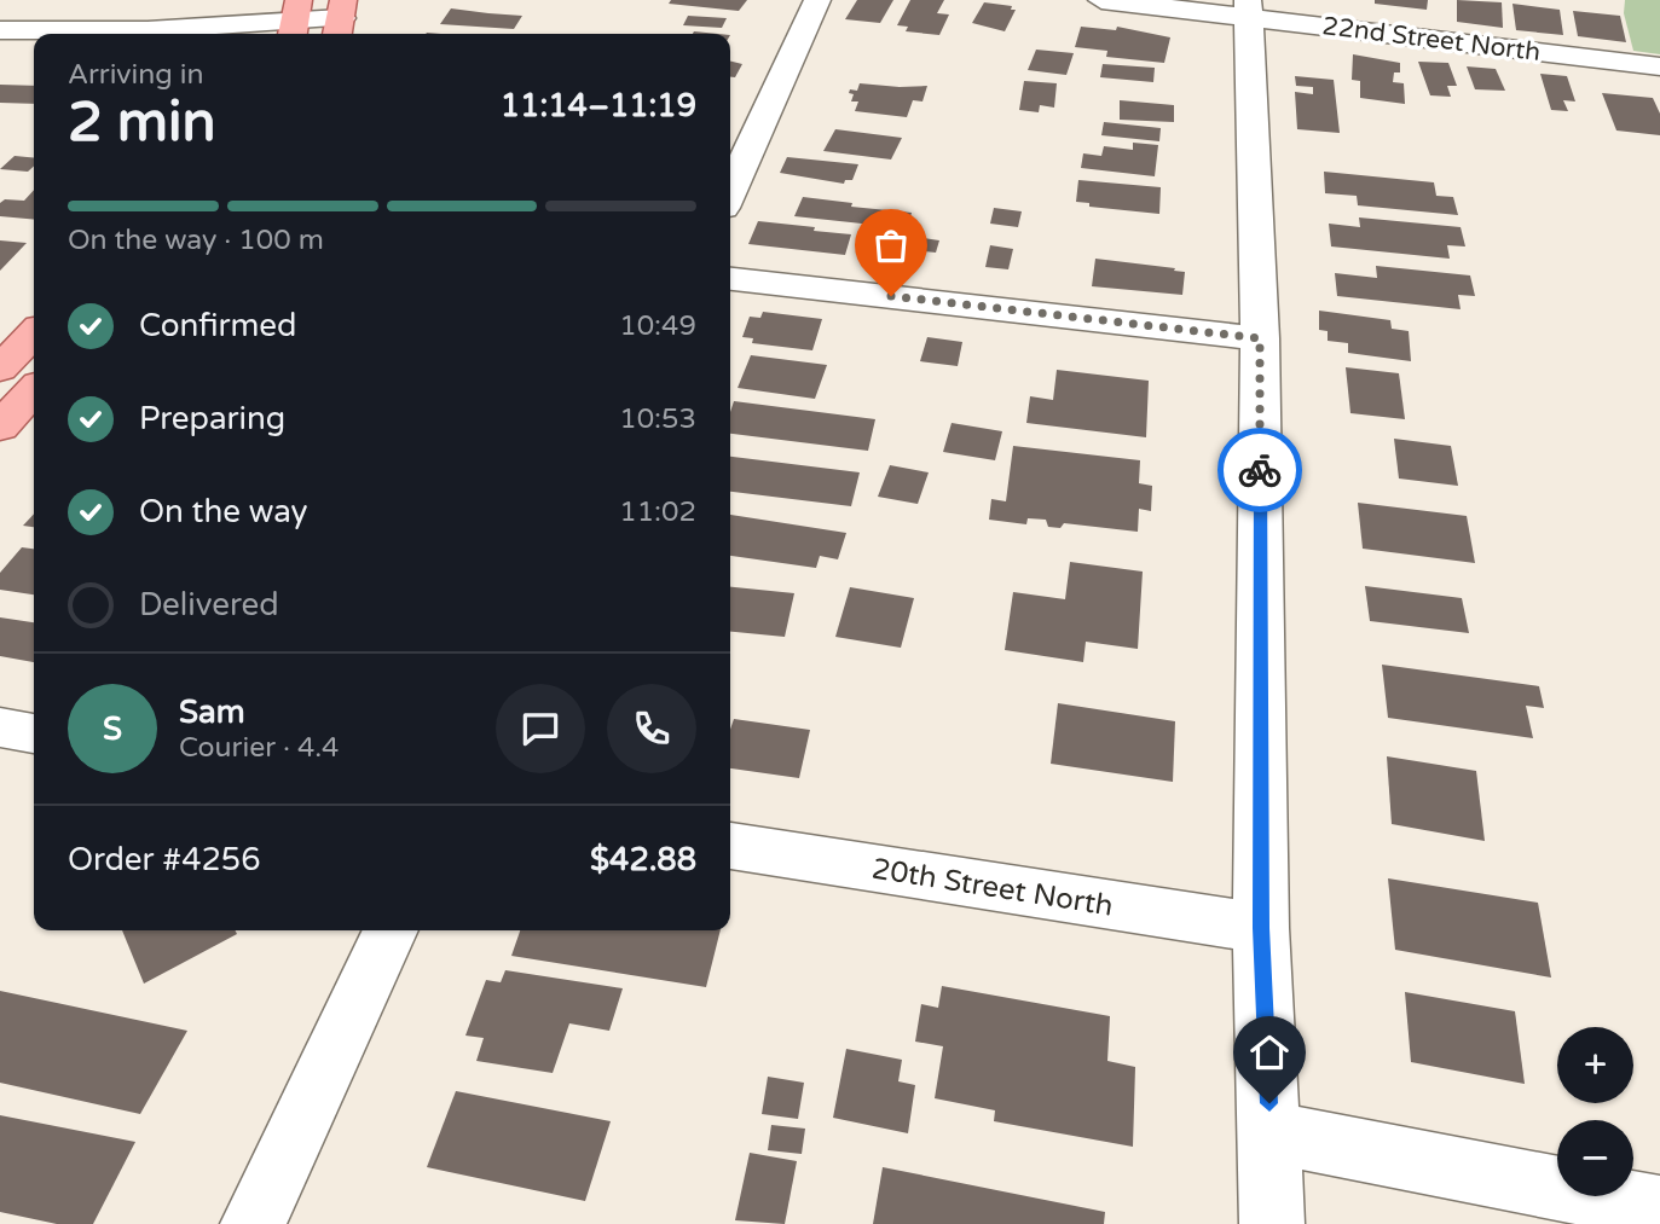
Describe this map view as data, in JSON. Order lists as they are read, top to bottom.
{
  "streets": {
    "street": ["22nd Street North", "20th Street North"]
  },
  "page": {
    "heading": ["2 min", "Arriving in", "11:14–11:19"],
    "panel": [
      "Sam",
      "Courier · 4.4",
      "Order #4256",
      "$42.88"
    ],
    "bar": "On the way · 100 m",
    "list": [
      ["Confirmed", "10:49"],
      ["Preparing", "10:53"],
      ["On the way", "11:02"],
      "Delivered"
    ],
    "round": "S",
    "map_buttons": ["+", "−"]
  }
}
